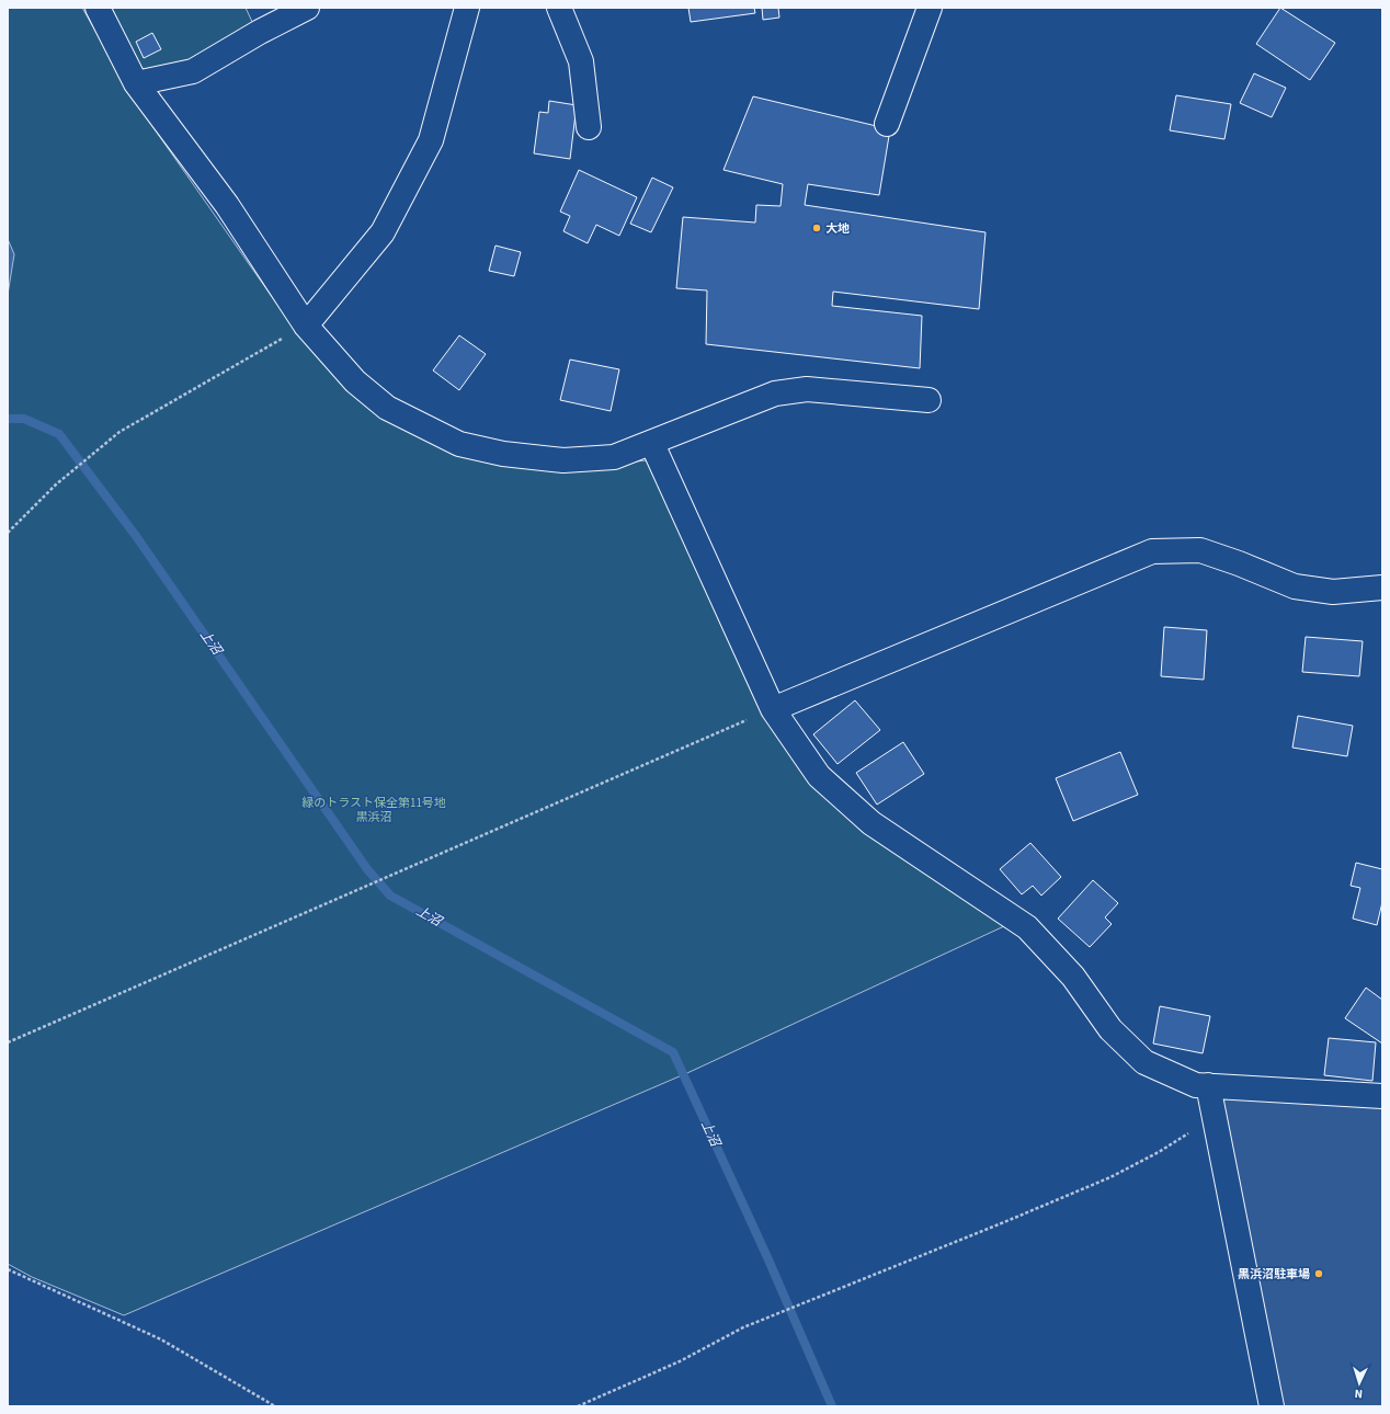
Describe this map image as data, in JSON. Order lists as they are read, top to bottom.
{
  "water": ["上沼"],
  "parks": ["緑のトラスト保全第11号地 黒浜沼"],
  "places": ["大地", "黒浜沼駐車場"],
  "north": "bottom"
}
